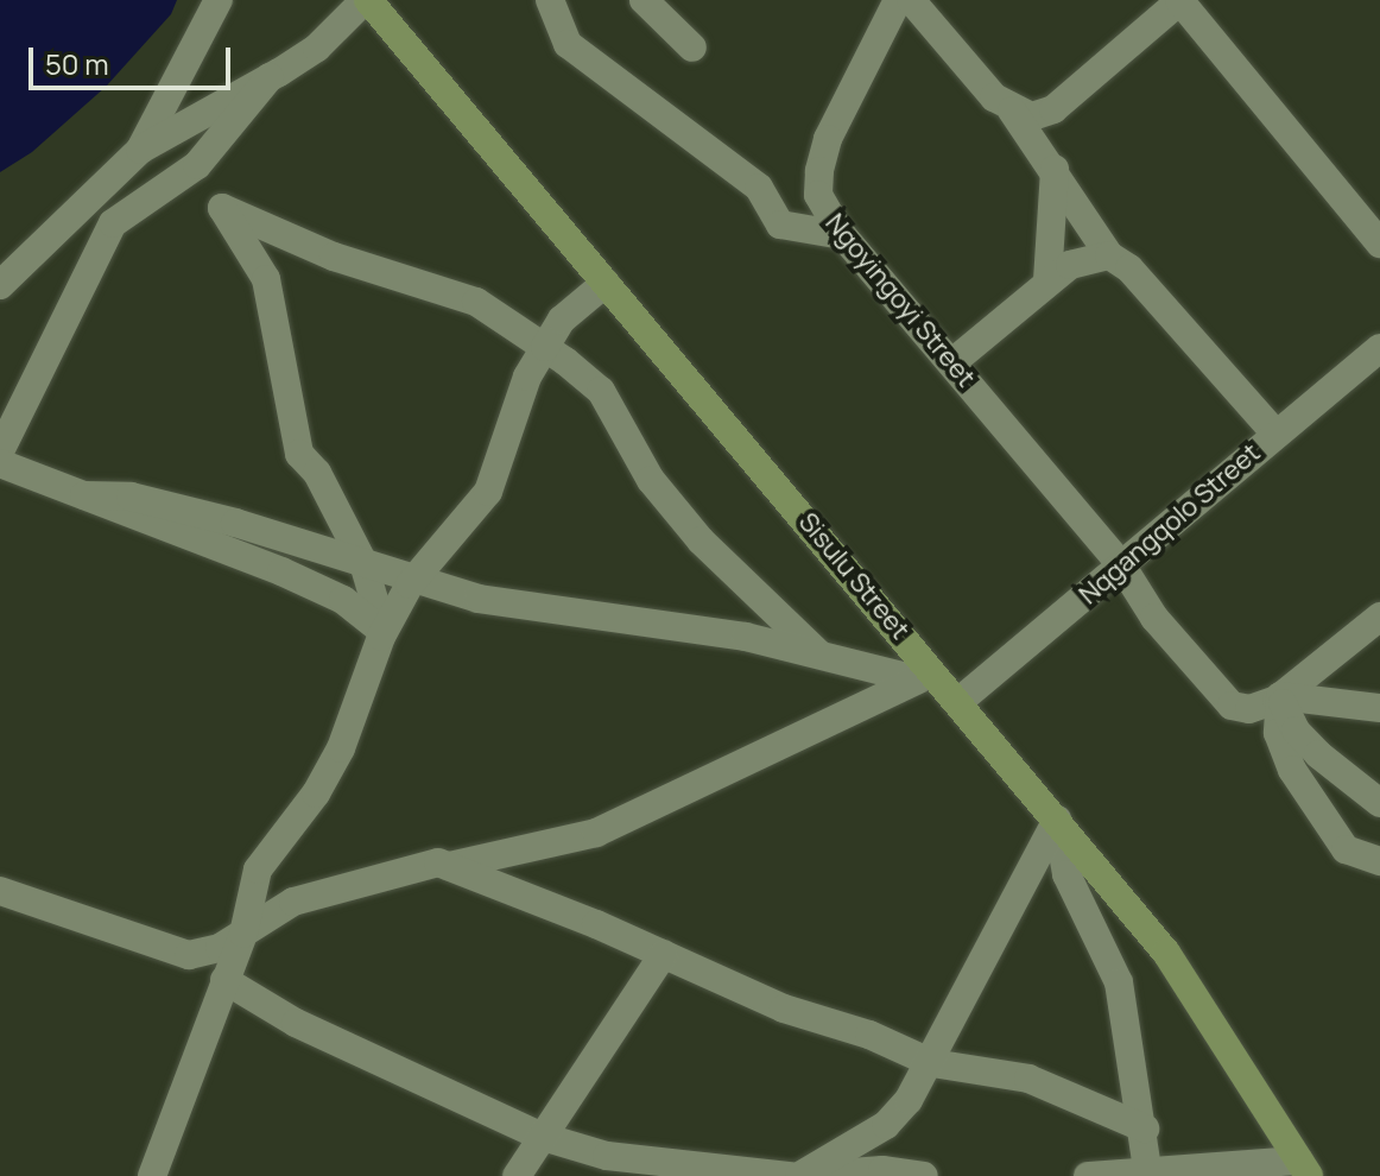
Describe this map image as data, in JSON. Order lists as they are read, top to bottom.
{
  "streets": {
    "street": ["Ngoyingoyi Street", "Nqgangqolo Street", "Sisulu Street"]
  },
  "crossings": [
    ["Ngoyingoyi Street", "Nqgangqolo Street"],
    ["Nqgangqolo Street", "Sisulu Street"]
  ],
  "scale_bar": "50 m"
}
